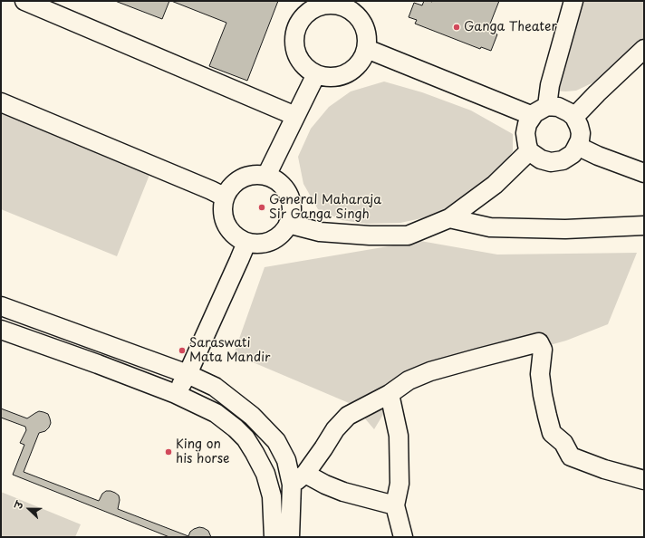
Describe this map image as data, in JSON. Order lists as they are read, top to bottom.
{
  "places": [
    "Ganga Theater",
    "General Maharaja Sir Ganga Singh",
    "Saraswati Mata Mandir",
    "King on his horse"
  ],
  "north": "left"
}
